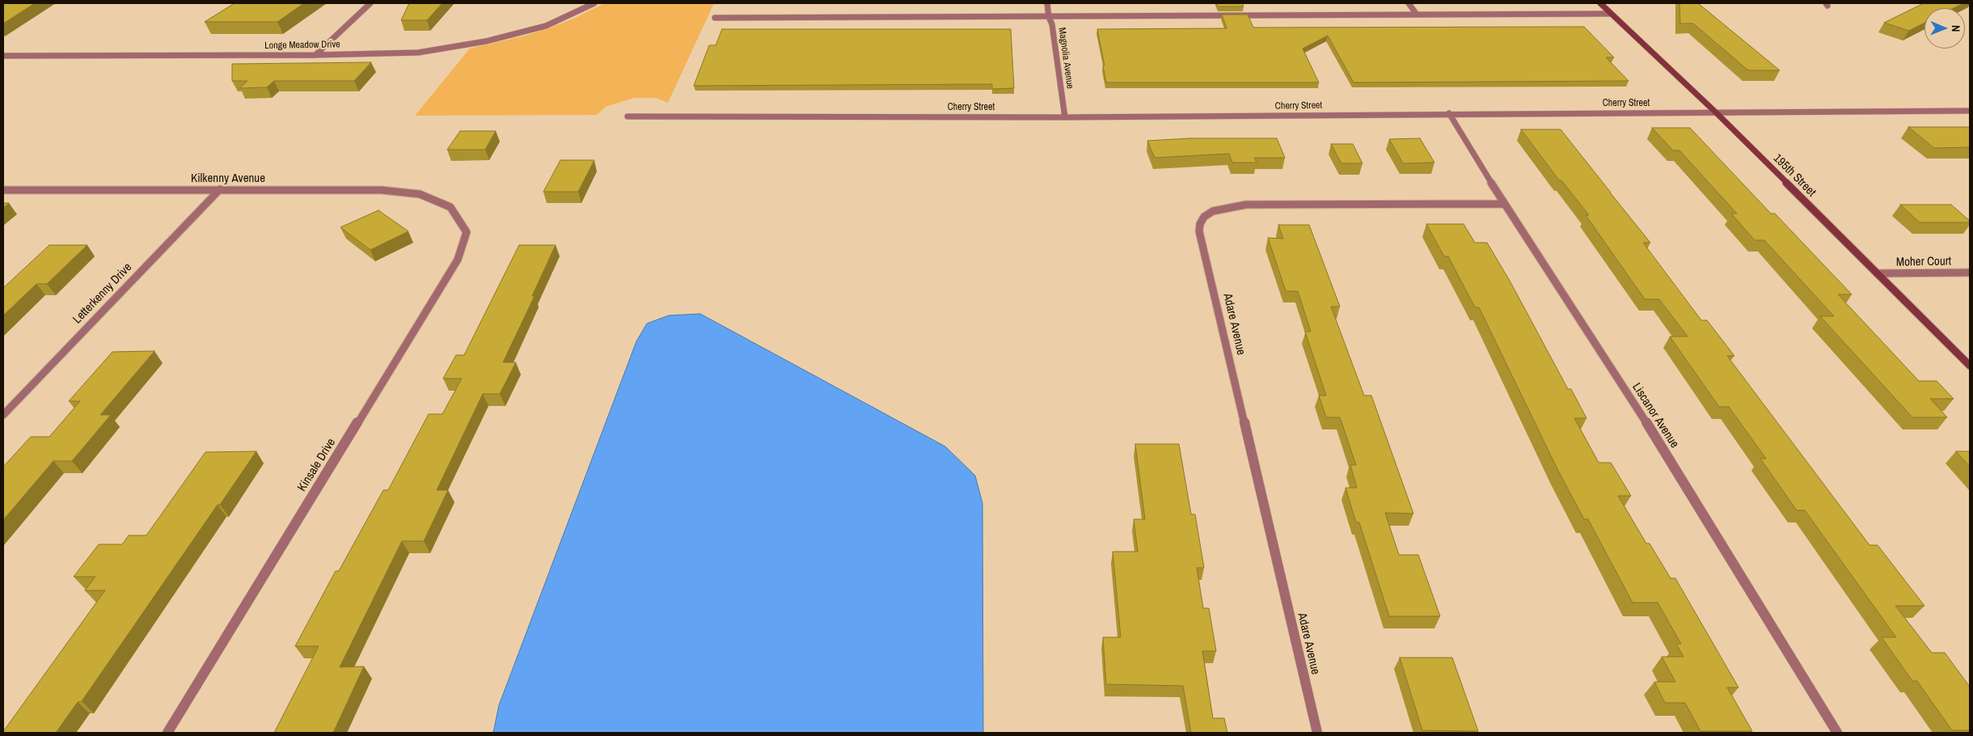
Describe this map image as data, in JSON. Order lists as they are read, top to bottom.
{
  "streets": {
    "street": [
      "Longe Meadow Drive",
      "Magnolia Avenue",
      "Cherry Street",
      "195th Street",
      "Kilkenny Avenue",
      "Moher Court",
      "Letterkenny Drive",
      "Adare Avenue",
      "Liscanor Avenue",
      "Kinsale Drive"
    ]
  },
  "crossings": [
    ["Magnolia Avenue", "Cherry Street"],
    ["Cherry Street", "195th Street"],
    ["Cherry Street", "Liscanor Avenue"],
    ["195th Street", "Moher Court"],
    ["Kilkenny Avenue", "Letterkenny Drive"],
    ["Kilkenny Avenue", "Kinsale Drive"],
    ["Adare Avenue", "Liscanor Avenue"]
  ],
  "north": "right"
}
